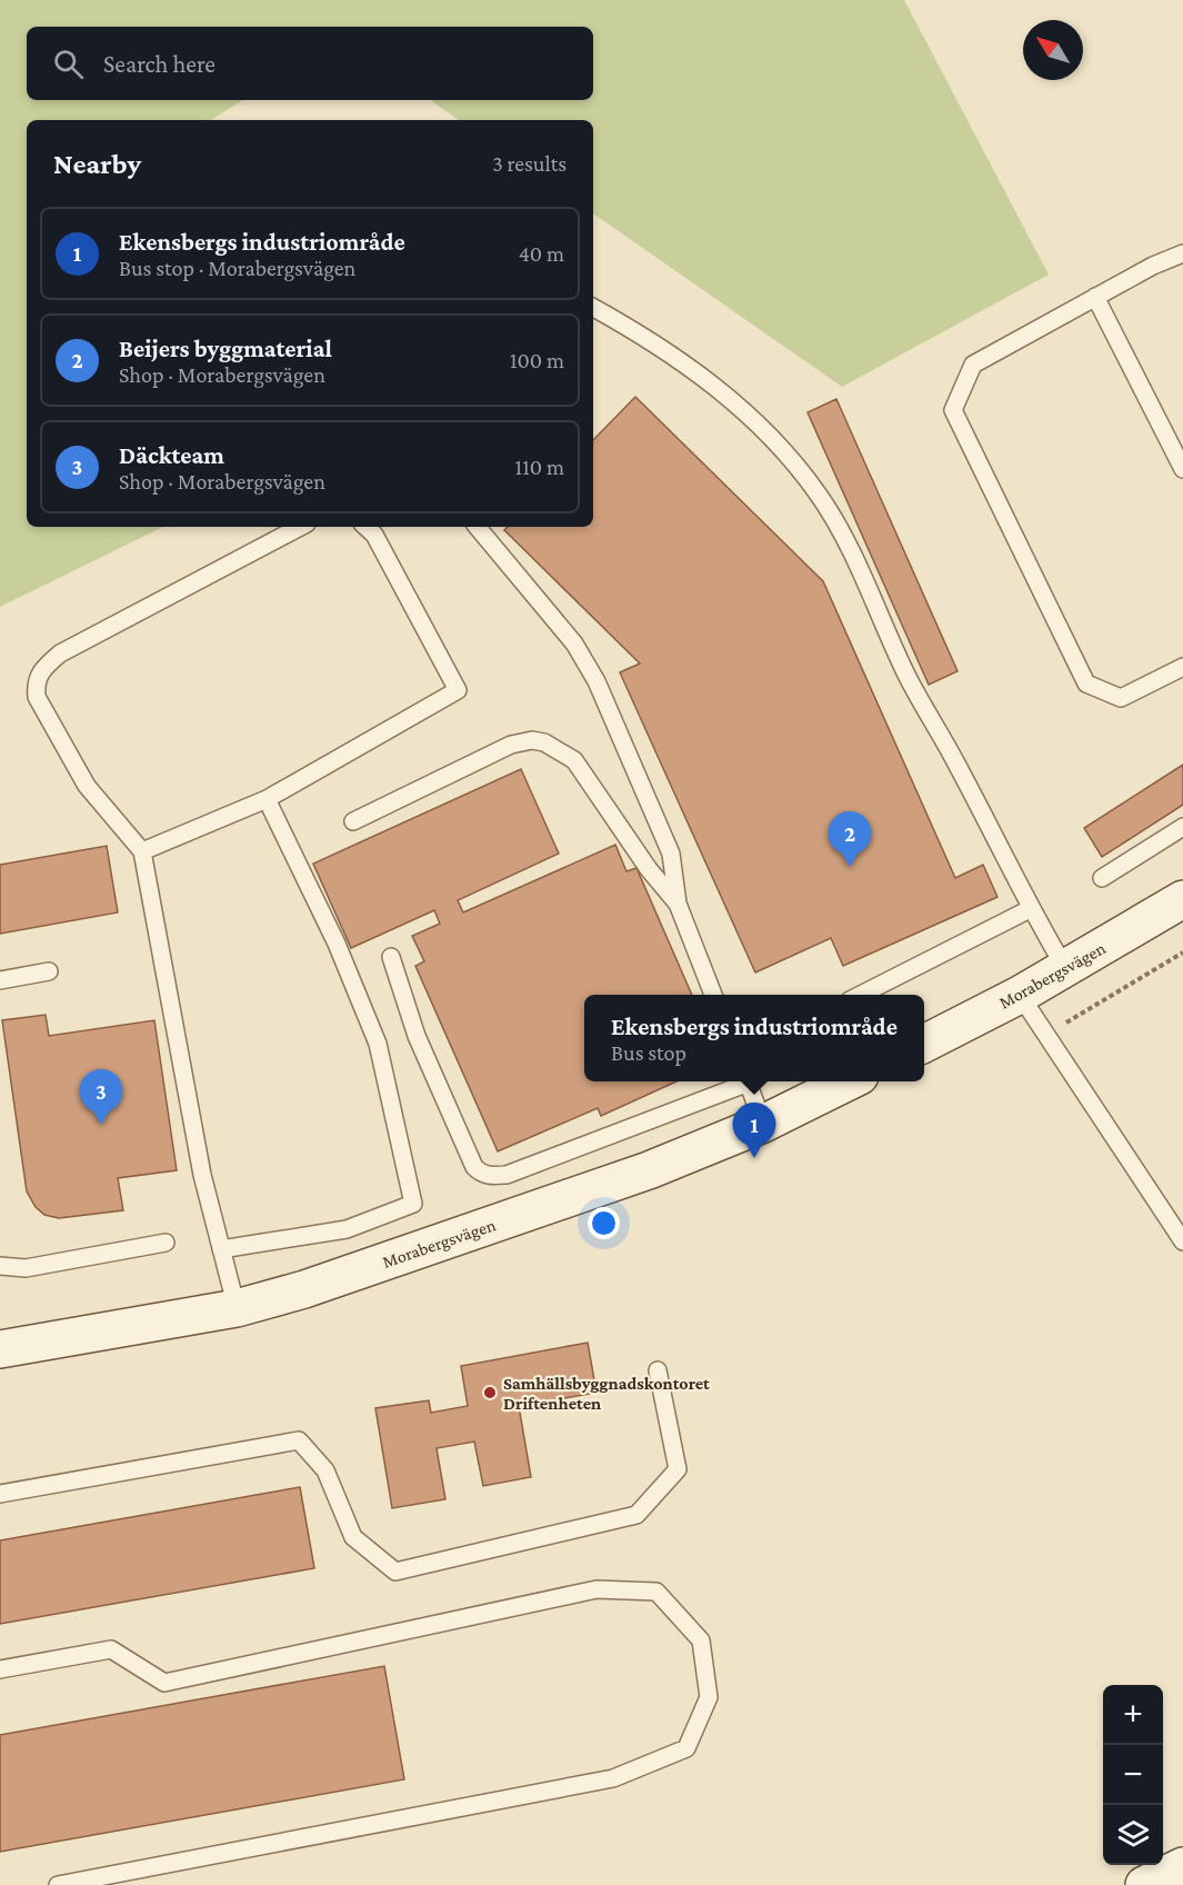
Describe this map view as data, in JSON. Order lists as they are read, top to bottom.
{
  "streets": {
    "street": ["Morabergsvägen"]
  },
  "places": ["Samhällsbyggnadskontoret Driftenheten"],
  "north": "top left",
  "page": {
    "search": "Search here",
    "heading": ["Nearby", "3 results"],
    "list": [
      {
        "mark": "1",
        "name": "Ekensbergs industriområde",
        "note": "Bus stop · Morabergsvägen",
        "value": "40 m"
      },
      {
        "mark": "2",
        "name": "Beijers byggmaterial",
        "note": "Shop · Morabergsvägen",
        "value": "100 m"
      },
      {
        "mark": "3",
        "name": "Däckteam",
        "note": "Shop · Morabergsvägen",
        "value": "110 m"
      }
    ],
    "pins": ["2", "3", "1"],
    "popup": ["Ekensbergs industriområde", "Bus stop"],
    "map_buttons": ["+", "−"]
  }
}
